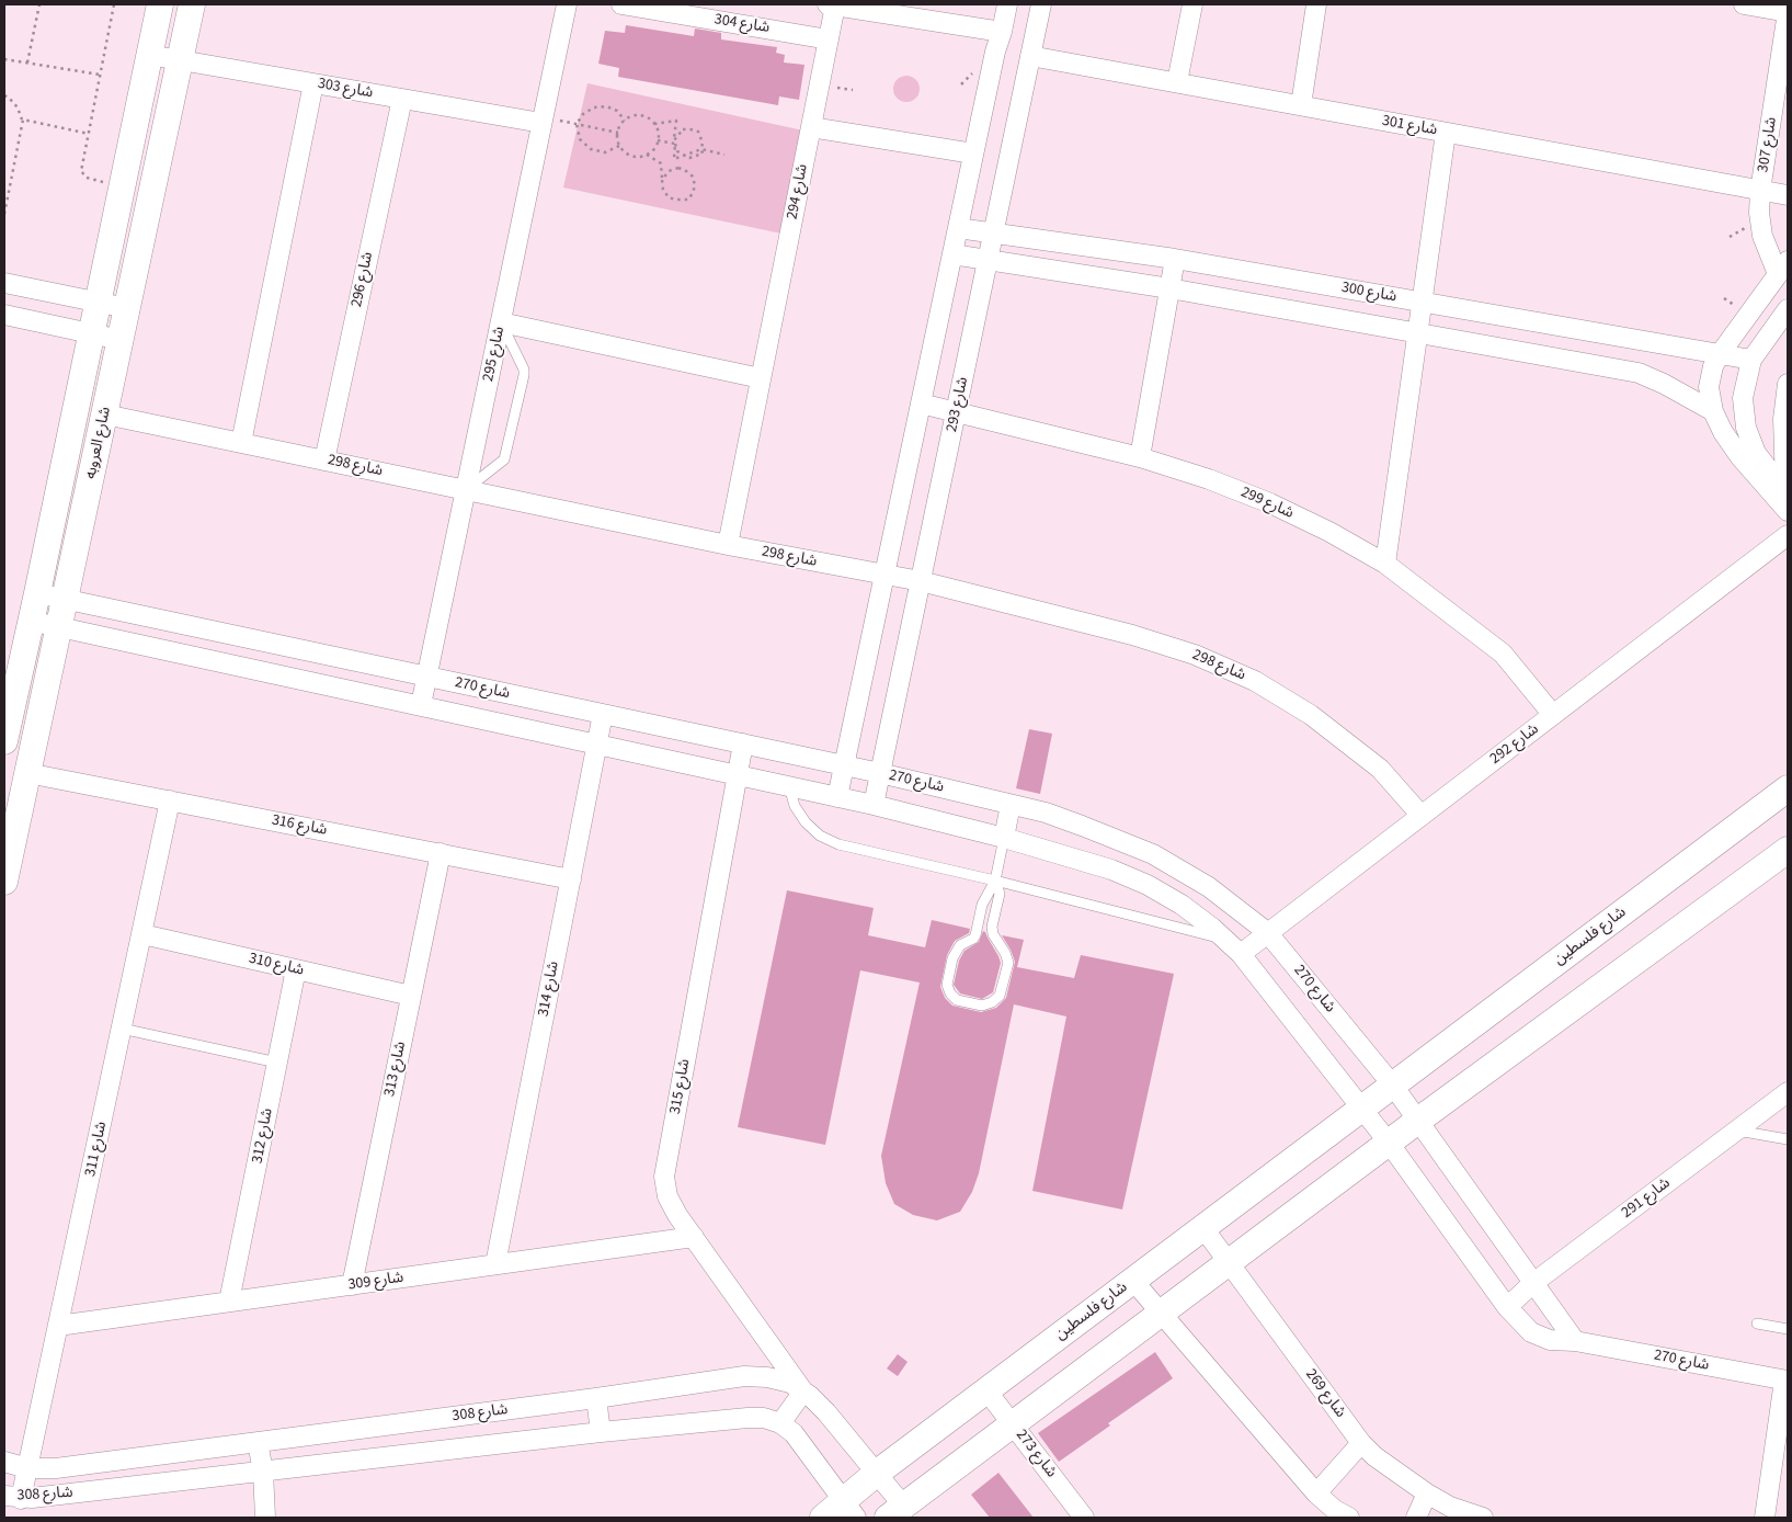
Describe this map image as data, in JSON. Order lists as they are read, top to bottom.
{
  "streets": {
    "street": [
      "شارع 304",
      "شارع 303",
      "شارع 301",
      "شارع 307",
      "شارع 294",
      "شارع 296",
      "شارع 300",
      "شارع 295",
      "شارع 293",
      "شارع العروبه",
      "شارع 298",
      "شارع 299",
      "شارع 270",
      "شارع 292",
      "شارع 316",
      "شارع فلسطين",
      "شارع 310",
      "شارع 314",
      "شارع 313",
      "شارع 315",
      "شارع 312",
      "شارع 311",
      "شارع 291",
      "شارع 309",
      "شارع 269",
      "شارع 308",
      "شارع 273"
    ]
  },
  "crossings": [
    ["شارع 304", "شارع 294"],
    ["شارع 303", "شارع 296"],
    ["شارع 303", "شارع 295"],
    ["شارع 303", "شارع العروبه"],
    ["شارع 301", "شارع 307"],
    ["شارع 301", "شارع 293"],
    ["شارع 307", "شارع 300"],
    ["شارع 294", "شارع 298"],
    ["شارع 296", "شارع 298"],
    ["شارع 300", "شارع 293"],
    ["شارع 295", "شارع 298"],
    ["شارع 295", "شارع 270"],
    ["شارع 293", "شارع 298"],
    ["شارع 293", "شارع 299"],
    ["شارع 293", "شارع 270"],
    ["شارع العروبه", "شارع 298"],
    ["شارع العروبه", "شارع 270"],
    ["شارع العروبه", "شارع 316"],
    ["شارع 298", "شارع 292"],
    ["شارع 299", "شارع 292"],
    ["شارع 270", "شارع 292"],
    ["شارع 270", "شارع فلسطين"],
    ["شارع 270", "شارع 314"],
    ["شارع 270", "شارع 315"],
    ["شارع 270", "شارع 291"],
    ["شارع 316", "شارع 314"],
    ["شارع 316", "شارع 313"],
    ["شارع 316", "شارع 311"],
    ["شارع فلسطين", "شارع 269"],
    ["شارع فلسطين", "شارع 308"],
    ["شارع فلسطين", "شارع 273"],
    ["شارع 310", "شارع 313"],
    ["شارع 310", "شارع 312"],
    ["شارع 310", "شارع 311"],
    ["شارع 314", "شارع 309"],
    ["شارع 313", "شارع 309"],
    ["شارع 315", "شارع 309"],
    ["شارع 315", "شارع 308"],
    ["شارع 312", "شارع 309"],
    ["شارع 311", "شارع 309"],
    ["شارع 311", "شارع 308"]
  ]
}
